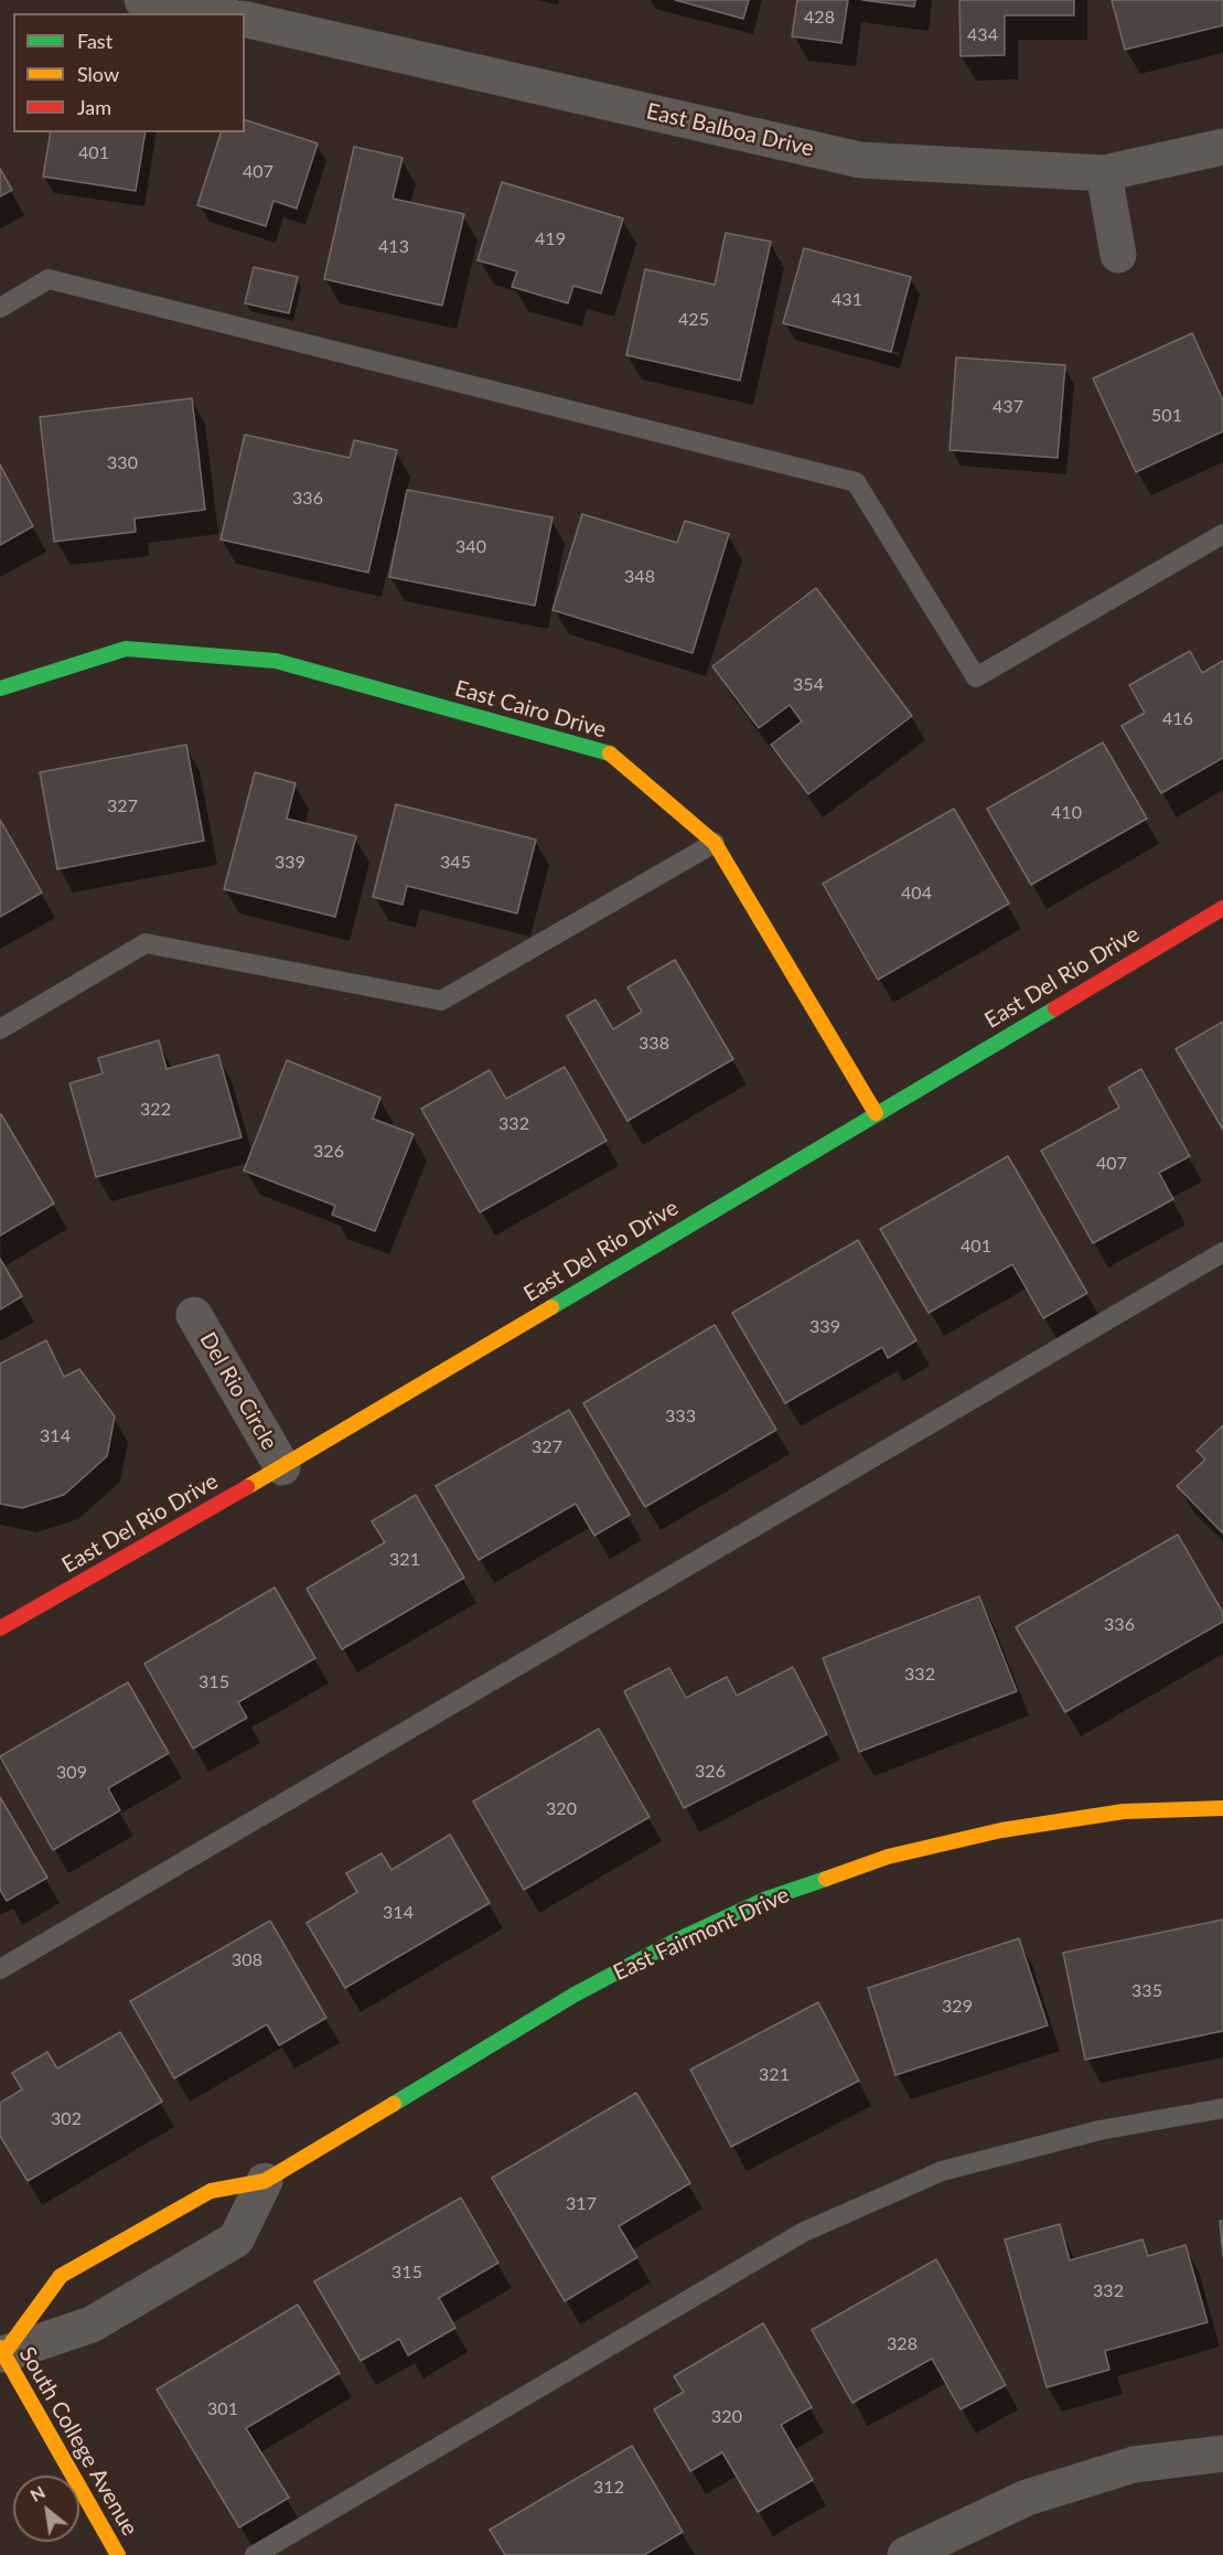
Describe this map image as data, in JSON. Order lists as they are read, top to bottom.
{
  "streets": {
    "street": [
      "East Balboa Drive",
      "East Cairo Drive",
      "East Del Rio Drive",
      "Del Rio Circle",
      "East Fairmont Drive",
      "South College Avenue"
    ]
  },
  "crossings": [
    ["East Cairo Drive", "East Del Rio Drive"],
    ["East Del Rio Drive", "Del Rio Circle"],
    ["East Fairmont Drive", "South College Avenue"]
  ],
  "house_numbers": [
    "428",
    "434",
    "401",
    "407",
    "419",
    "413",
    "431",
    "425",
    "437",
    "501",
    "330",
    "336",
    "340",
    "348",
    "354",
    "416",
    "327",
    "410",
    "339",
    "345",
    "404",
    "338",
    "322",
    "332",
    "326",
    "407",
    "401",
    "339",
    "333",
    "314",
    "327",
    "321",
    "336",
    "332",
    "315",
    "326",
    "309",
    "320",
    "314",
    "308",
    "335",
    "329",
    "321",
    "302",
    "317",
    "315",
    "332",
    "328",
    "301",
    "320",
    "312"
  ],
  "legend": ["Fast", "Slow", "Jam"],
  "north": "top left"
}
